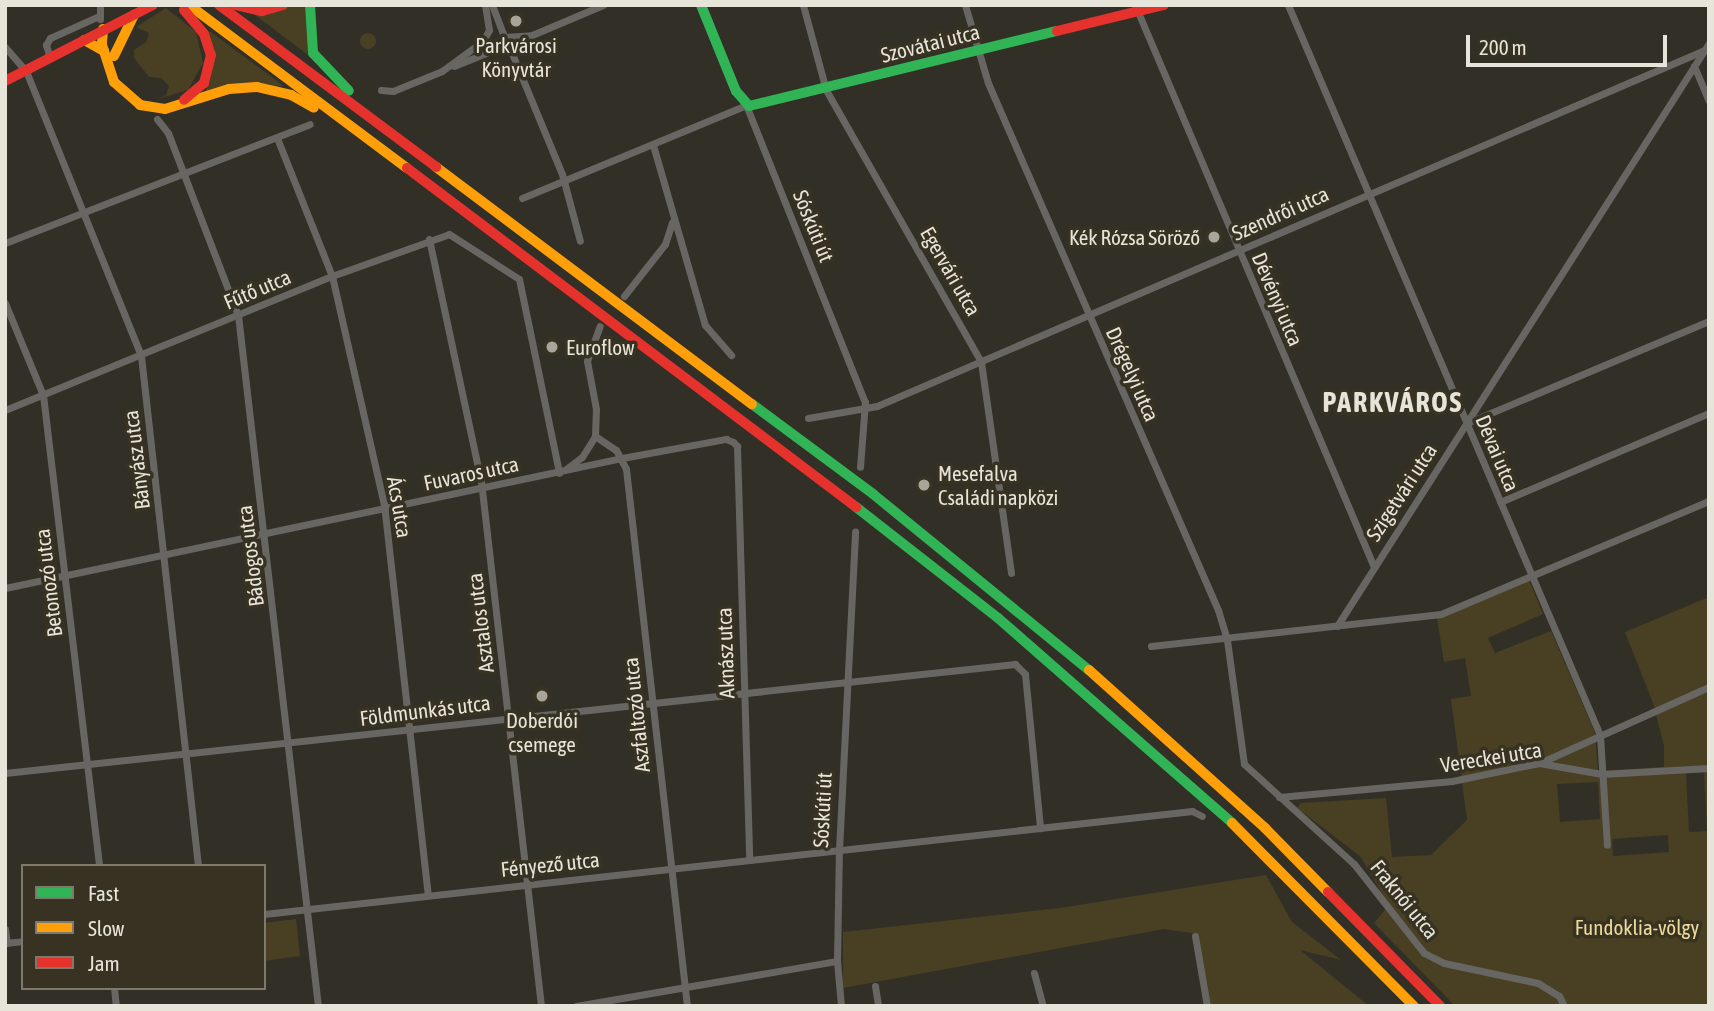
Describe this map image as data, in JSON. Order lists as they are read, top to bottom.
{
  "streets": {
    "main road": ["Szovátai utca", "Sóskúti út"],
    "street": [
      "Szendrői utca",
      "Egervári utca",
      "Fűtő utca",
      "Dévényi utca",
      "Drégelyi utca",
      "Dévai utca",
      "Bányász utca",
      "Fuvaros utca",
      "Szigetvári utca",
      "Ács utca",
      "Bádogos utca",
      "Betonozó utca",
      "Asztalos utca",
      "Aknász utca",
      "Földmunkás utca",
      "Aszfaltozó utca",
      "Vereckei utca",
      "Fényező utca",
      "Fraknói utca"
    ]
  },
  "crossings": [
    ["Szovátai utca", "Sóskúti út"],
    ["Szovátai utca", "Egervári utca"],
    ["Szovátai utca", "Dévényi utca"],
    ["Szovátai utca", "Drégelyi utca"],
    ["Szendrői utca", "Sóskúti út"],
    ["Szendrői utca", "Egervári utca"],
    ["Szendrői utca", "Dévényi utca"],
    ["Szendrői utca", "Drégelyi utca"],
    ["Szendrői utca", "Dévai utca"],
    ["Szendrői utca", "Szigetvári utca"],
    ["Sóskúti út", "Földmunkás utca"],
    ["Sóskúti út", "Fényező utca"],
    ["Fűtő utca", "Bányász utca"],
    ["Fűtő utca", "Fuvaros utca"],
    ["Fűtő utca", "Ács utca"],
    ["Fűtő utca", "Bádogos utca"],
    ["Fűtő utca", "Betonozó utca"],
    ["Fűtő utca", "Asztalos utca"],
    ["Dévényi utca", "Szigetvári utca"],
    ["Drégelyi utca", "Fraknói utca"],
    ["Dévai utca", "Szigetvári utca"],
    ["Dévai utca", "Vereckei utca"],
    ["Bányász utca", "Fuvaros utca"],
    ["Bányász utca", "Földmunkás utca"],
    ["Fuvaros utca", "Ács utca"],
    ["Fuvaros utca", "Bádogos utca"],
    ["Fuvaros utca", "Betonozó utca"],
    ["Fuvaros utca", "Asztalos utca"],
    ["Fuvaros utca", "Aknász utca"],
    ["Fuvaros utca", "Aszfaltozó utca"],
    ["Ács utca", "Földmunkás utca"],
    ["Ács utca", "Fényező utca"],
    ["Bádogos utca", "Földmunkás utca"],
    ["Bádogos utca", "Fényező utca"],
    ["Betonozó utca", "Földmunkás utca"],
    ["Asztalos utca", "Földmunkás utca"],
    ["Asztalos utca", "Fényező utca"],
    ["Aknász utca", "Földmunkás utca"],
    ["Aknász utca", "Fényező utca"],
    ["Földmunkás utca", "Aszfaltozó utca"],
    ["Aszfaltozó utca", "Fényező utca"],
    ["Vereckei utca", "Fraknói utca"]
  ],
  "districts": ["PARKVÁROS"],
  "parks": ["Fundoklia-völgy"],
  "places": [
    "Parkvárosi Könyvtár",
    "Kék Rózsa Söröző",
    "Euroflow",
    "Mesefalva Családi napközi",
    "Doberdói csemege"
  ],
  "legend": ["Fast", "Slow", "Jam"],
  "scale_bar": "200 m"
}
